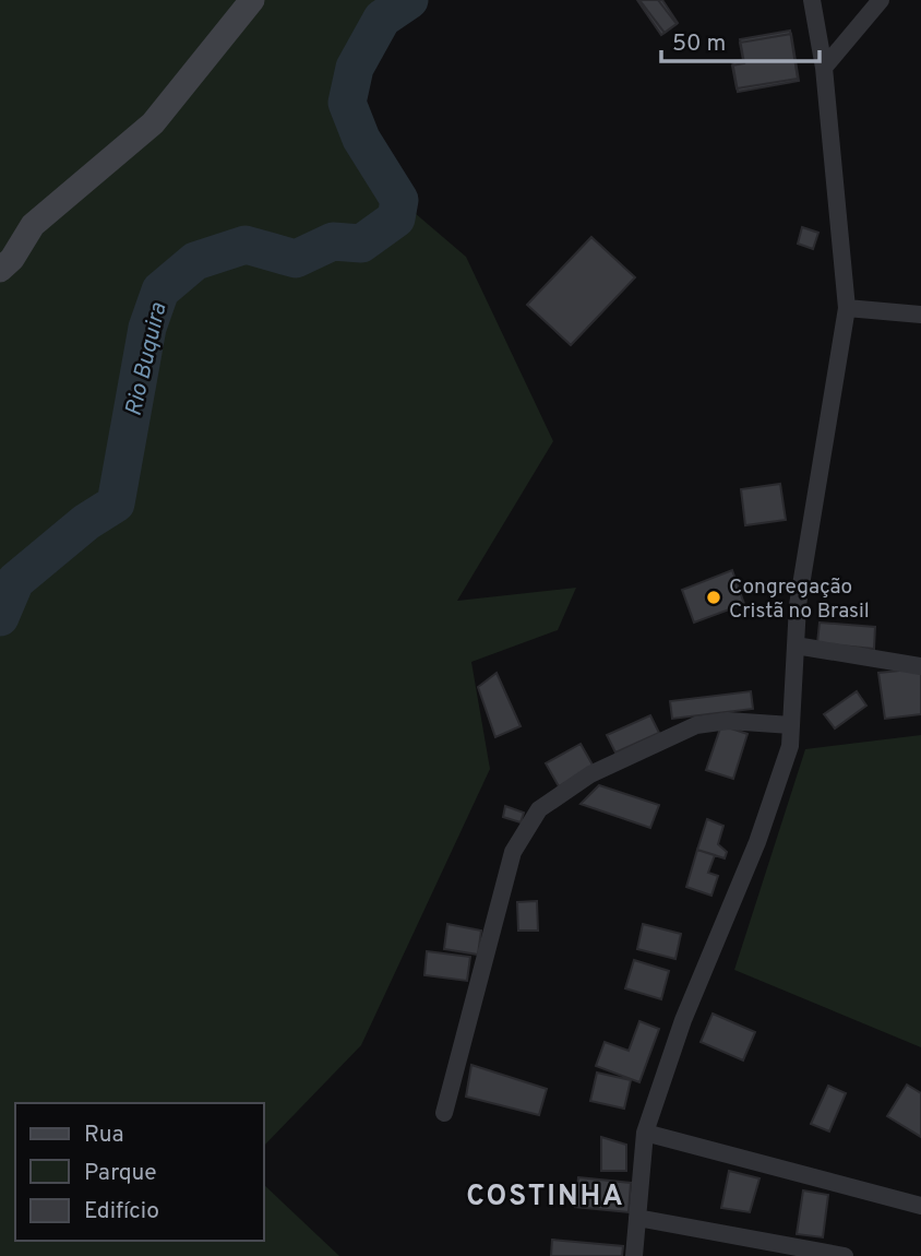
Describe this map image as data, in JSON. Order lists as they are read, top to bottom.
{
  "districts": ["COSTINHA"],
  "water": ["Rio Buquira"],
  "places": ["Congregação Cristã no Brasil"],
  "legend": ["Rua", "Parque", "Edifício"],
  "scale_bar": "50 m"
}
